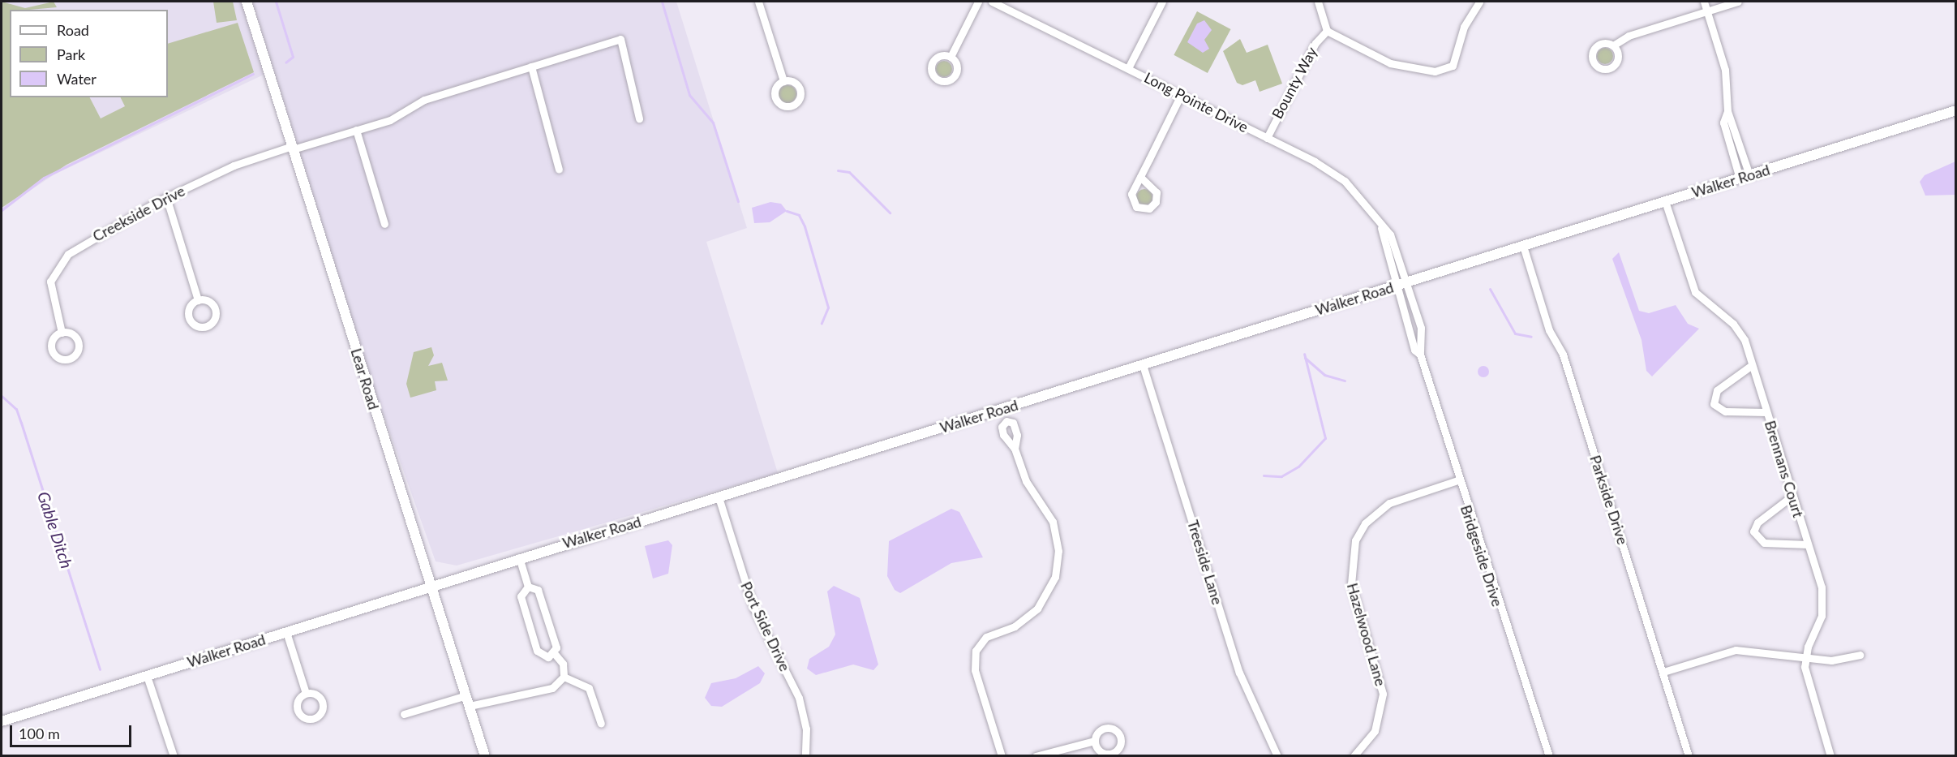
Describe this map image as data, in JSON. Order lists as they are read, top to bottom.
{
  "streets": {
    "street": [
      "Bounty Way",
      "Long Pointe Drive",
      "Walker Road",
      "Creekside Drive",
      "Lear Road",
      "Brennans Court",
      "Parkside Drive",
      "Bridgeside Drive",
      "Treeside Lane",
      "Port Side Drive",
      "Hazelwood Lane"
    ]
  },
  "crossings": [
    ["Bounty Way", "Long Pointe Drive"],
    ["Long Pointe Drive", "Walker Road"],
    ["Long Pointe Drive", "Bridgeside Drive"],
    ["Walker Road", "Lear Road"],
    ["Walker Road", "Brennans Court"],
    ["Walker Road", "Parkside Drive"],
    ["Walker Road", "Bridgeside Drive"],
    ["Walker Road", "Treeside Lane"],
    ["Walker Road", "Port Side Drive"],
    ["Creekside Drive", "Lear Road"],
    ["Bridgeside Drive", "Hazelwood Lane"]
  ],
  "water": ["Gable Ditch"],
  "legend": ["Road", "Park", "Water"],
  "scale_bar": "100 m"
}
